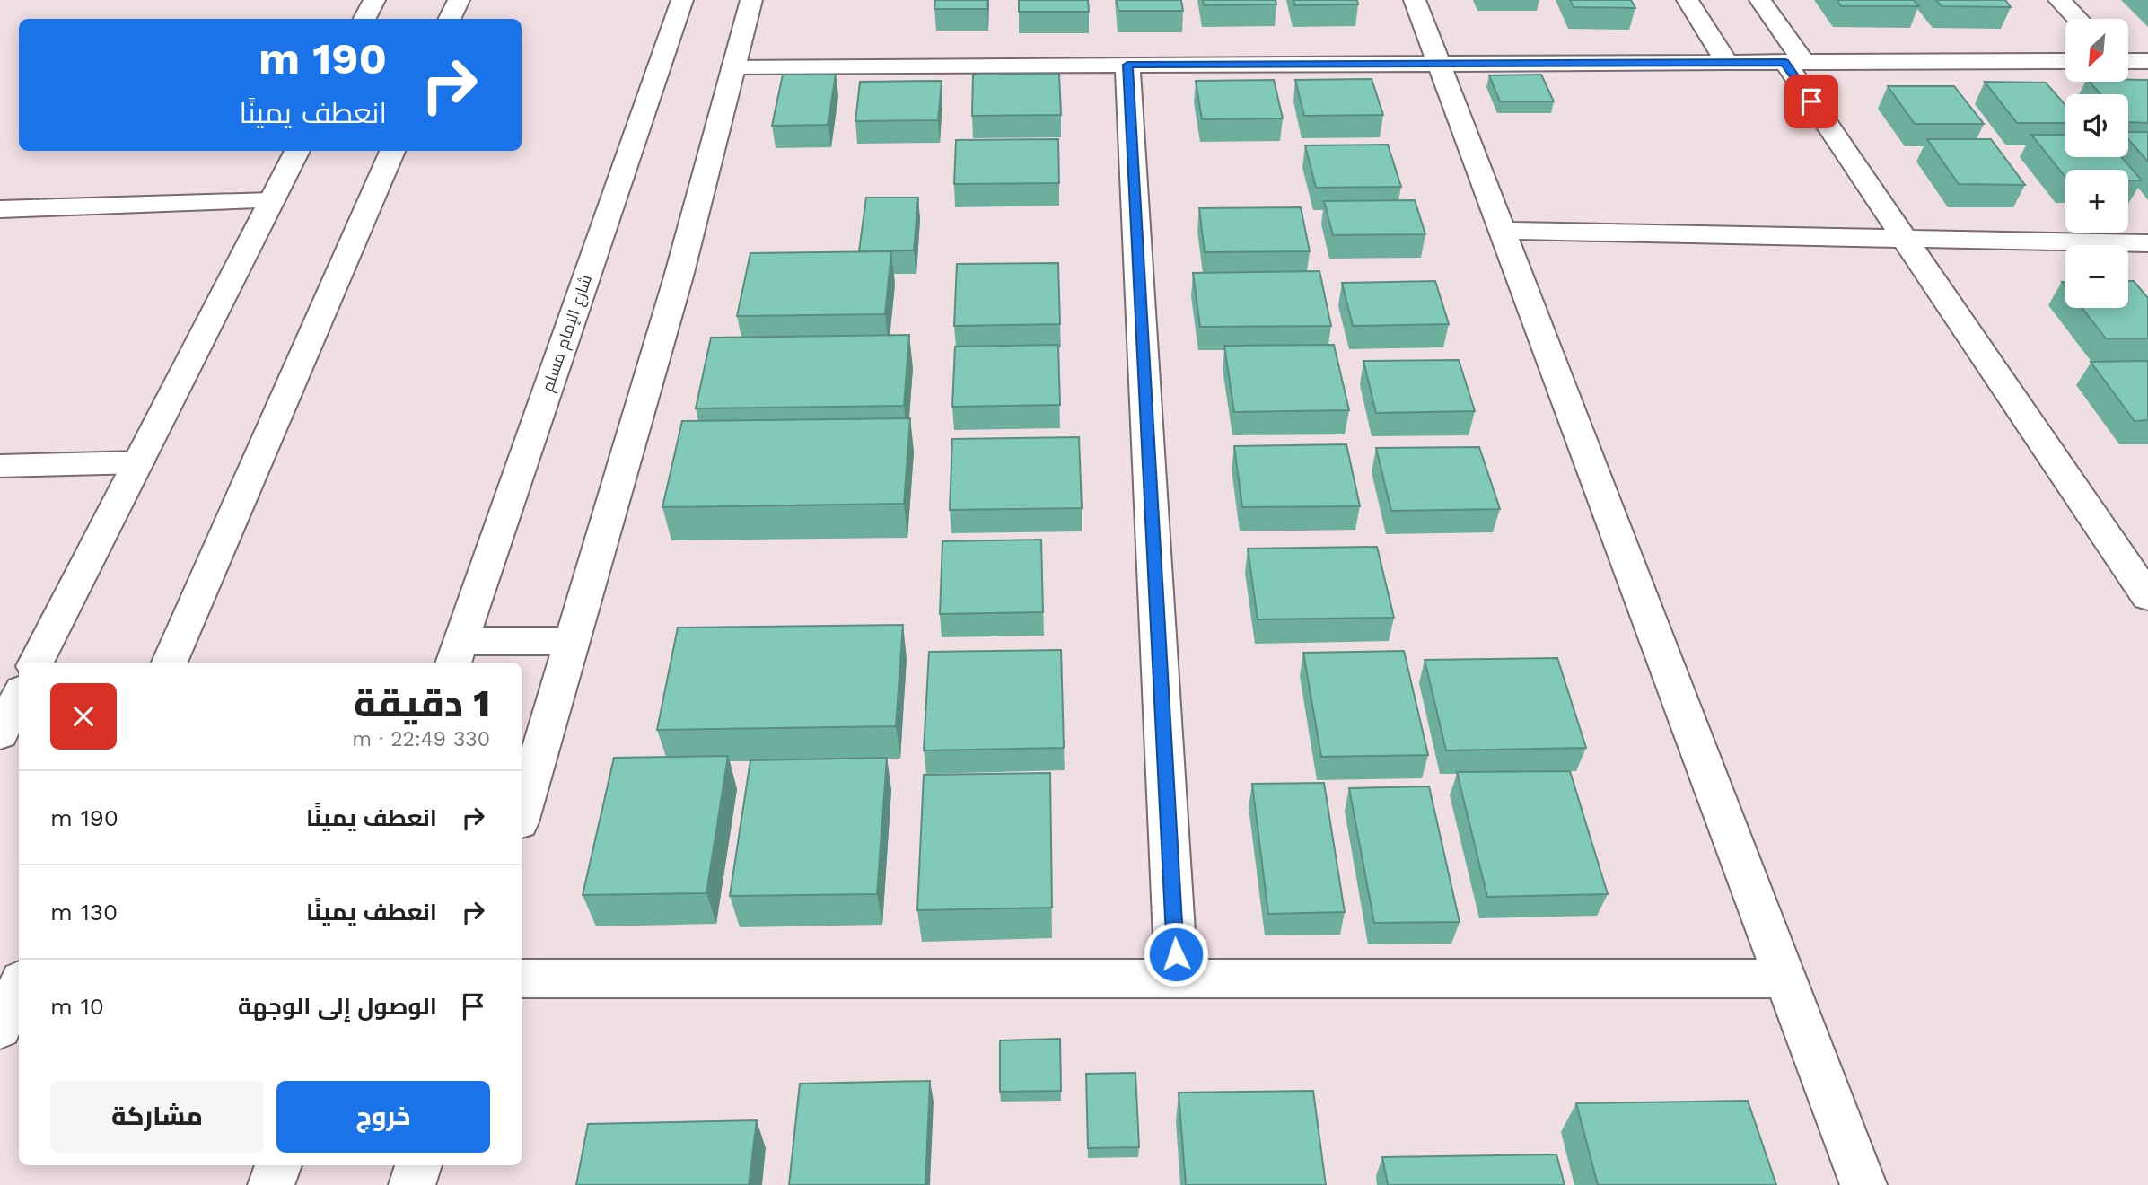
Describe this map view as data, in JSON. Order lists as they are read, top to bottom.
{
  "streets": {
    "street": ["شارع الإمام مسلم"]
  },
  "north": "bottom left",
  "page": {
    "map_buttons": ["+", "−"],
    "turn": ["190 m", "انعطف يمينًا"],
    "heading": ["1 دقيقة", "330 m · 22:49"],
    "list": [
      {
        "name": "انعطف يمينًا",
        "value": "190 m"
      },
      {
        "name": "انعطف يمينًا",
        "value": "130 m"
      },
      {
        "name": "الوصول إلى الوجهة",
        "value": "10 m"
      }
    ],
    "buttons": ["خروج", "مشاركة"]
  }
}
